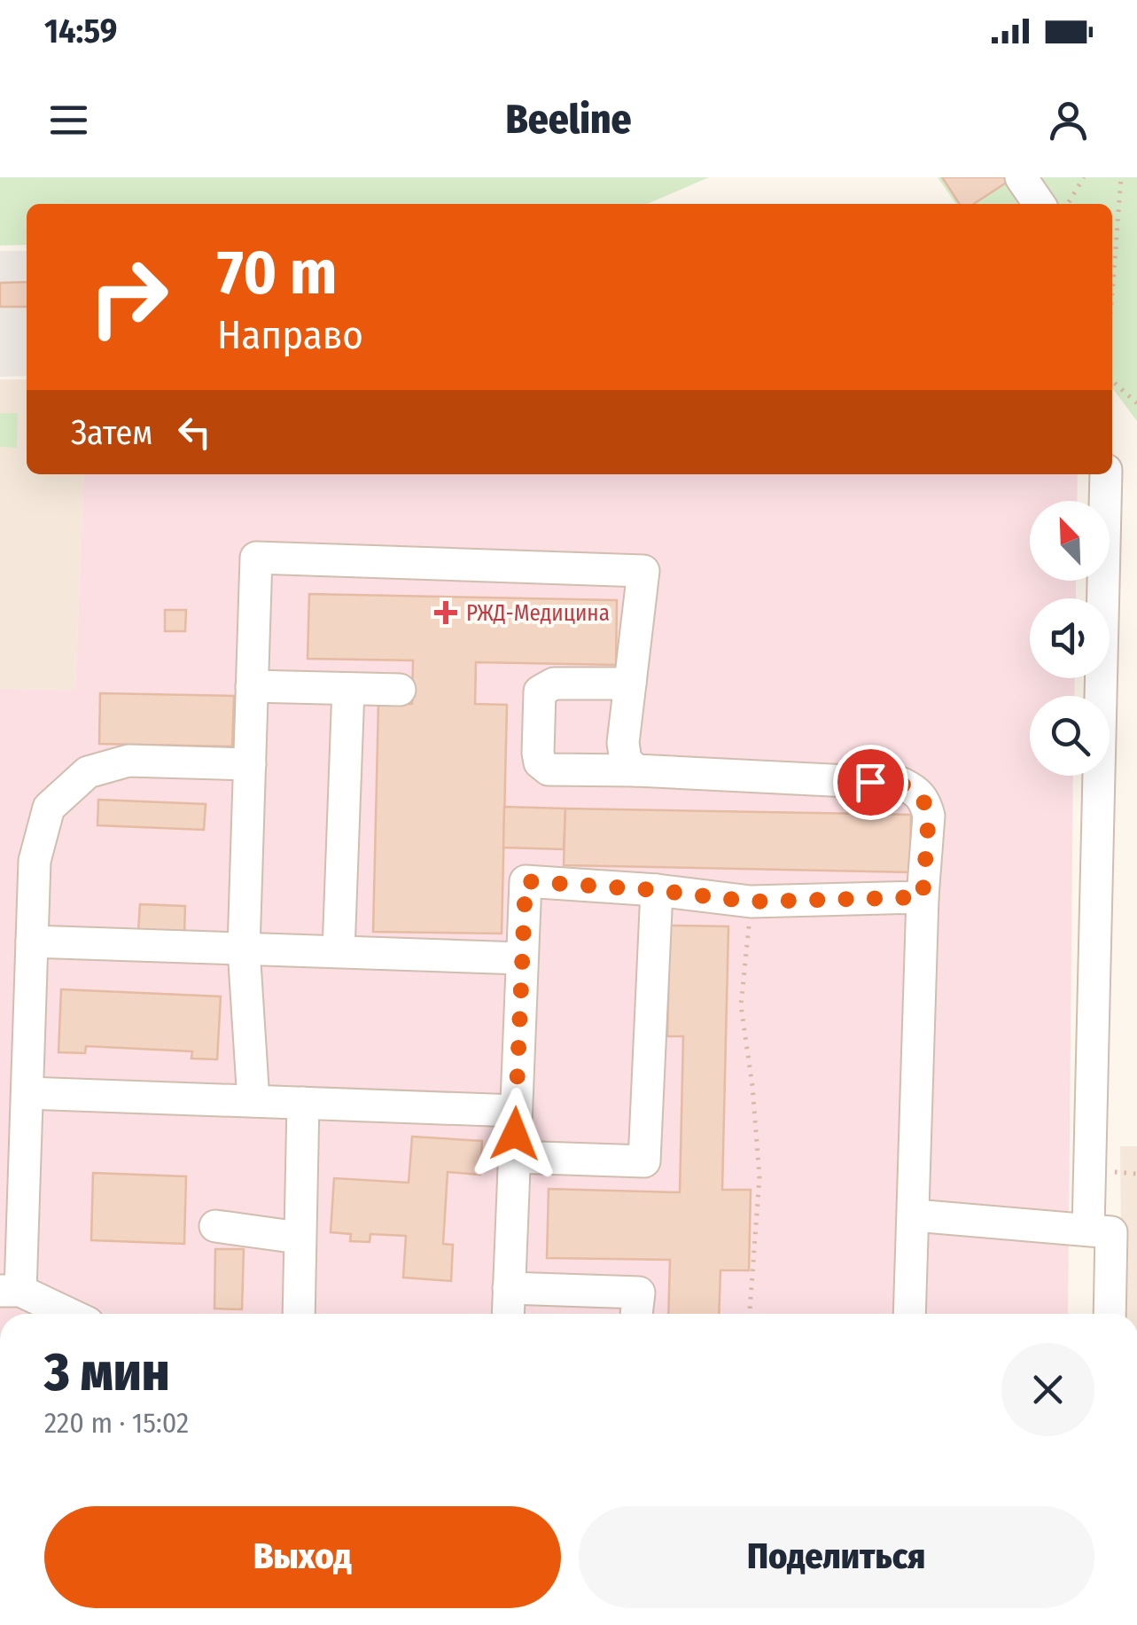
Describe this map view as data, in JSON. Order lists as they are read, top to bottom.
{
  "places": {
    "health": ["РЖД-Медицина"]
  },
  "north": "top left",
  "page": {
    "status": "14:59",
    "header": "Beeline",
    "turn": ["70 m", "Направо"],
    "then": "Затем",
    "heading": ["3 мин", "220 m · 15:02"],
    "buttons": ["Выход", "Поделиться"]
  }
}
